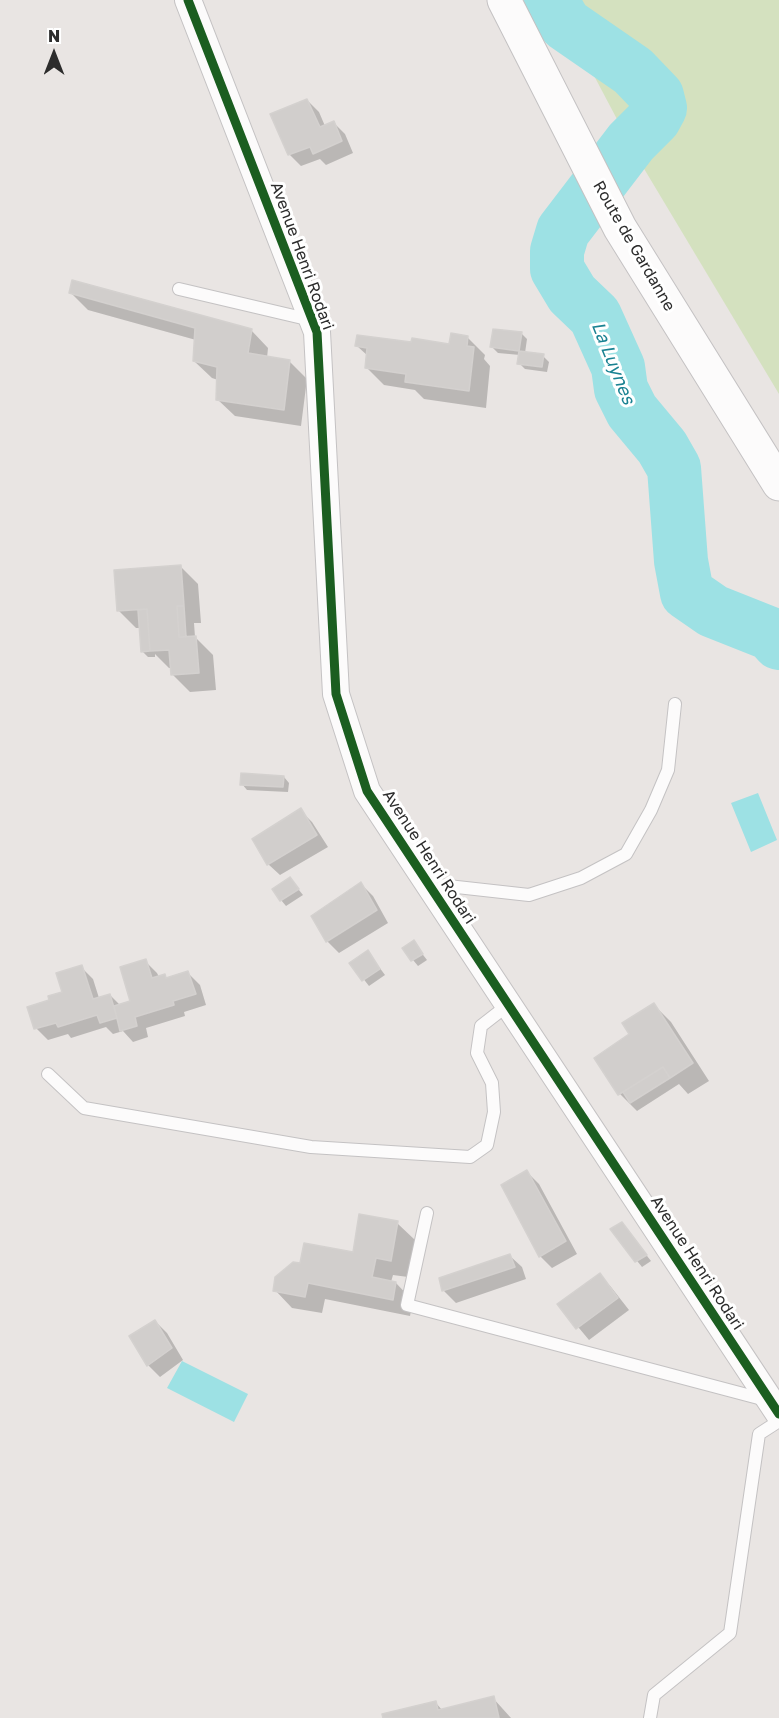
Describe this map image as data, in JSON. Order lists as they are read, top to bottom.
{
  "streets": {
    "main road": ["Route de Gardanne"],
    "street": ["Avenue Henri Rodari"]
  },
  "water": ["La Luynes"],
  "north": "top"
}
